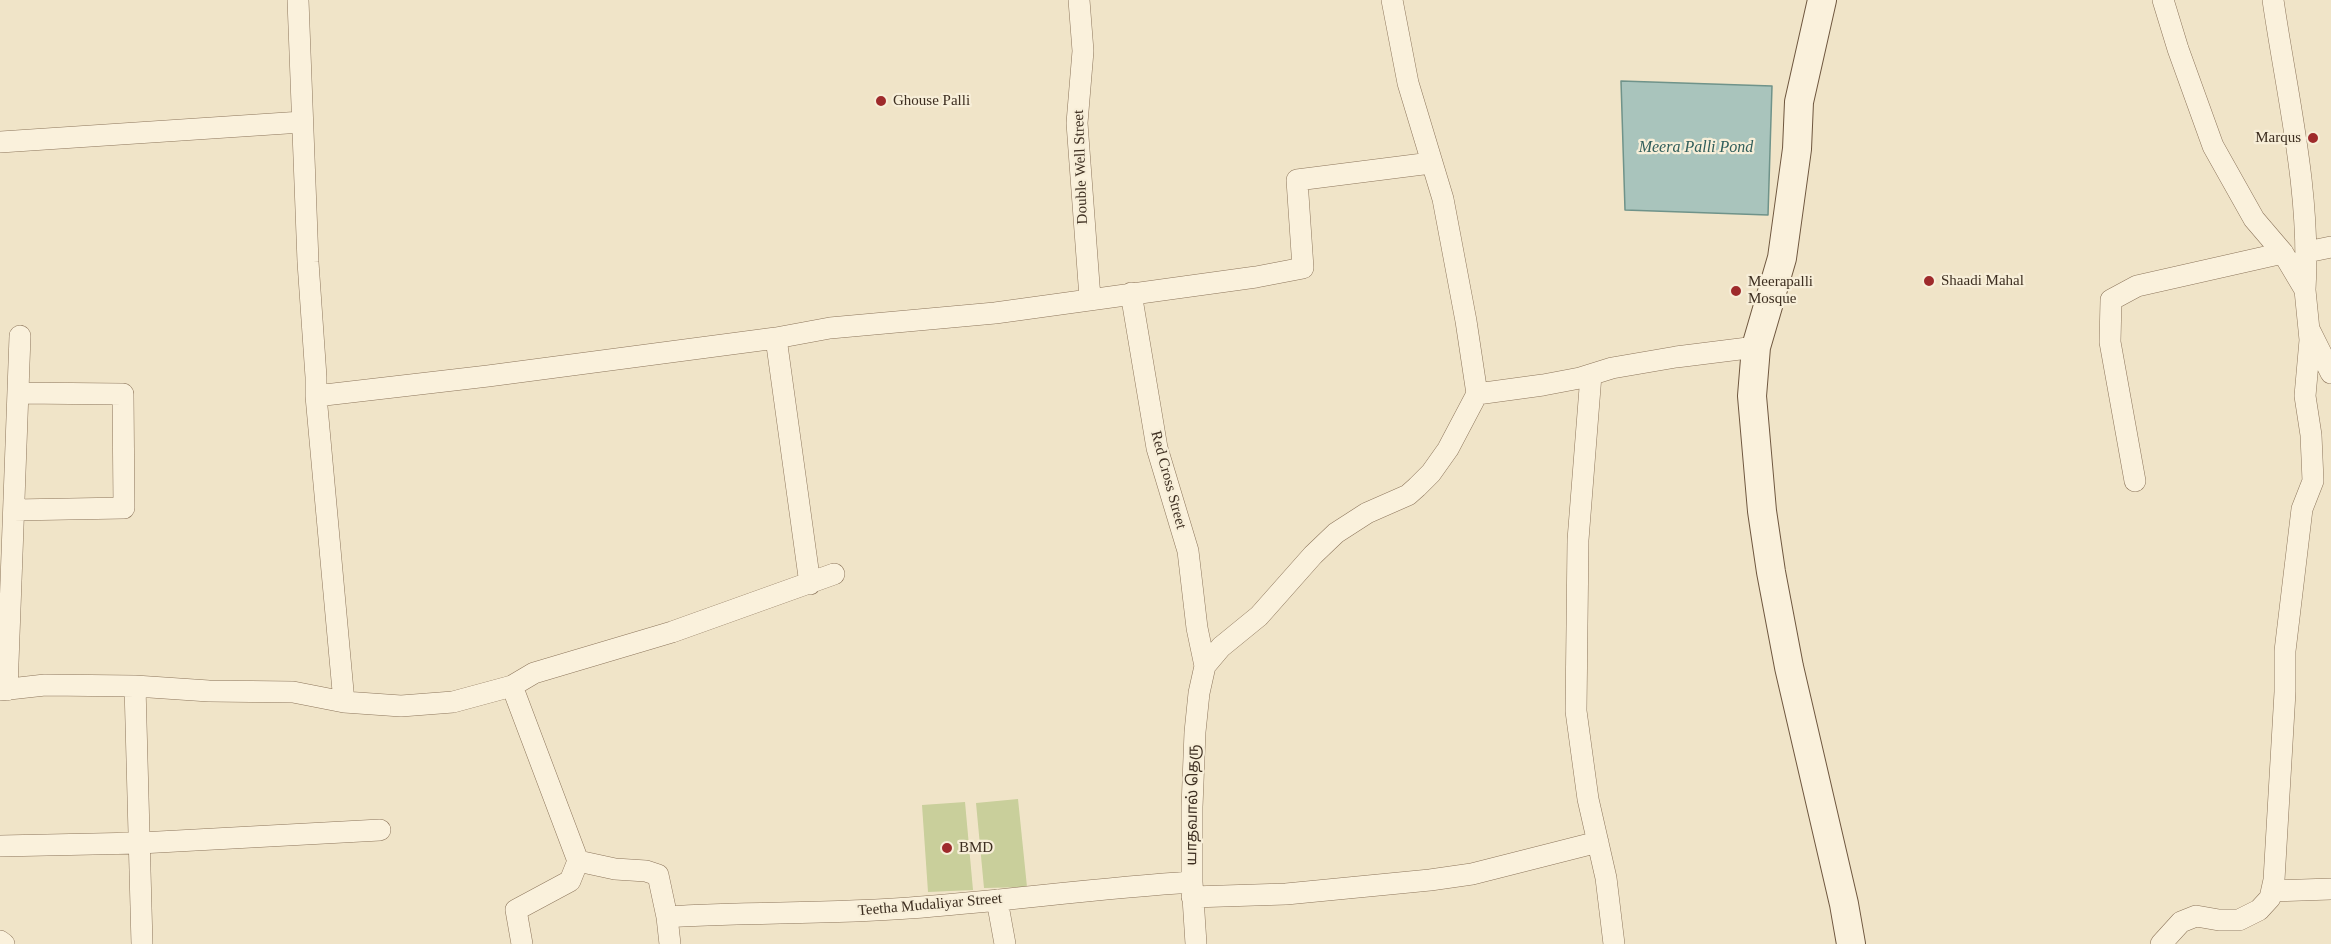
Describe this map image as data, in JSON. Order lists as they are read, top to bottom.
{
  "streets": {
    "street": [
      "Double Well Street",
      "Red Cross Street",
      "யாதவால் தெரு",
      "Teetha Mudaliyar Street"
    ]
  },
  "crossings": [
    ["Red Cross Street", "யாதவால் தெரு"],
    ["யாதவால் தெரு", "Teetha Mudaliyar Street"]
  ],
  "water": ["Meera Palli Pond"],
  "places": [
    "Ghouse Palli",
    "Marqus",
    "Shaadi Mahal",
    "Meerapalli Mosque",
    "BMD"
  ]
}
